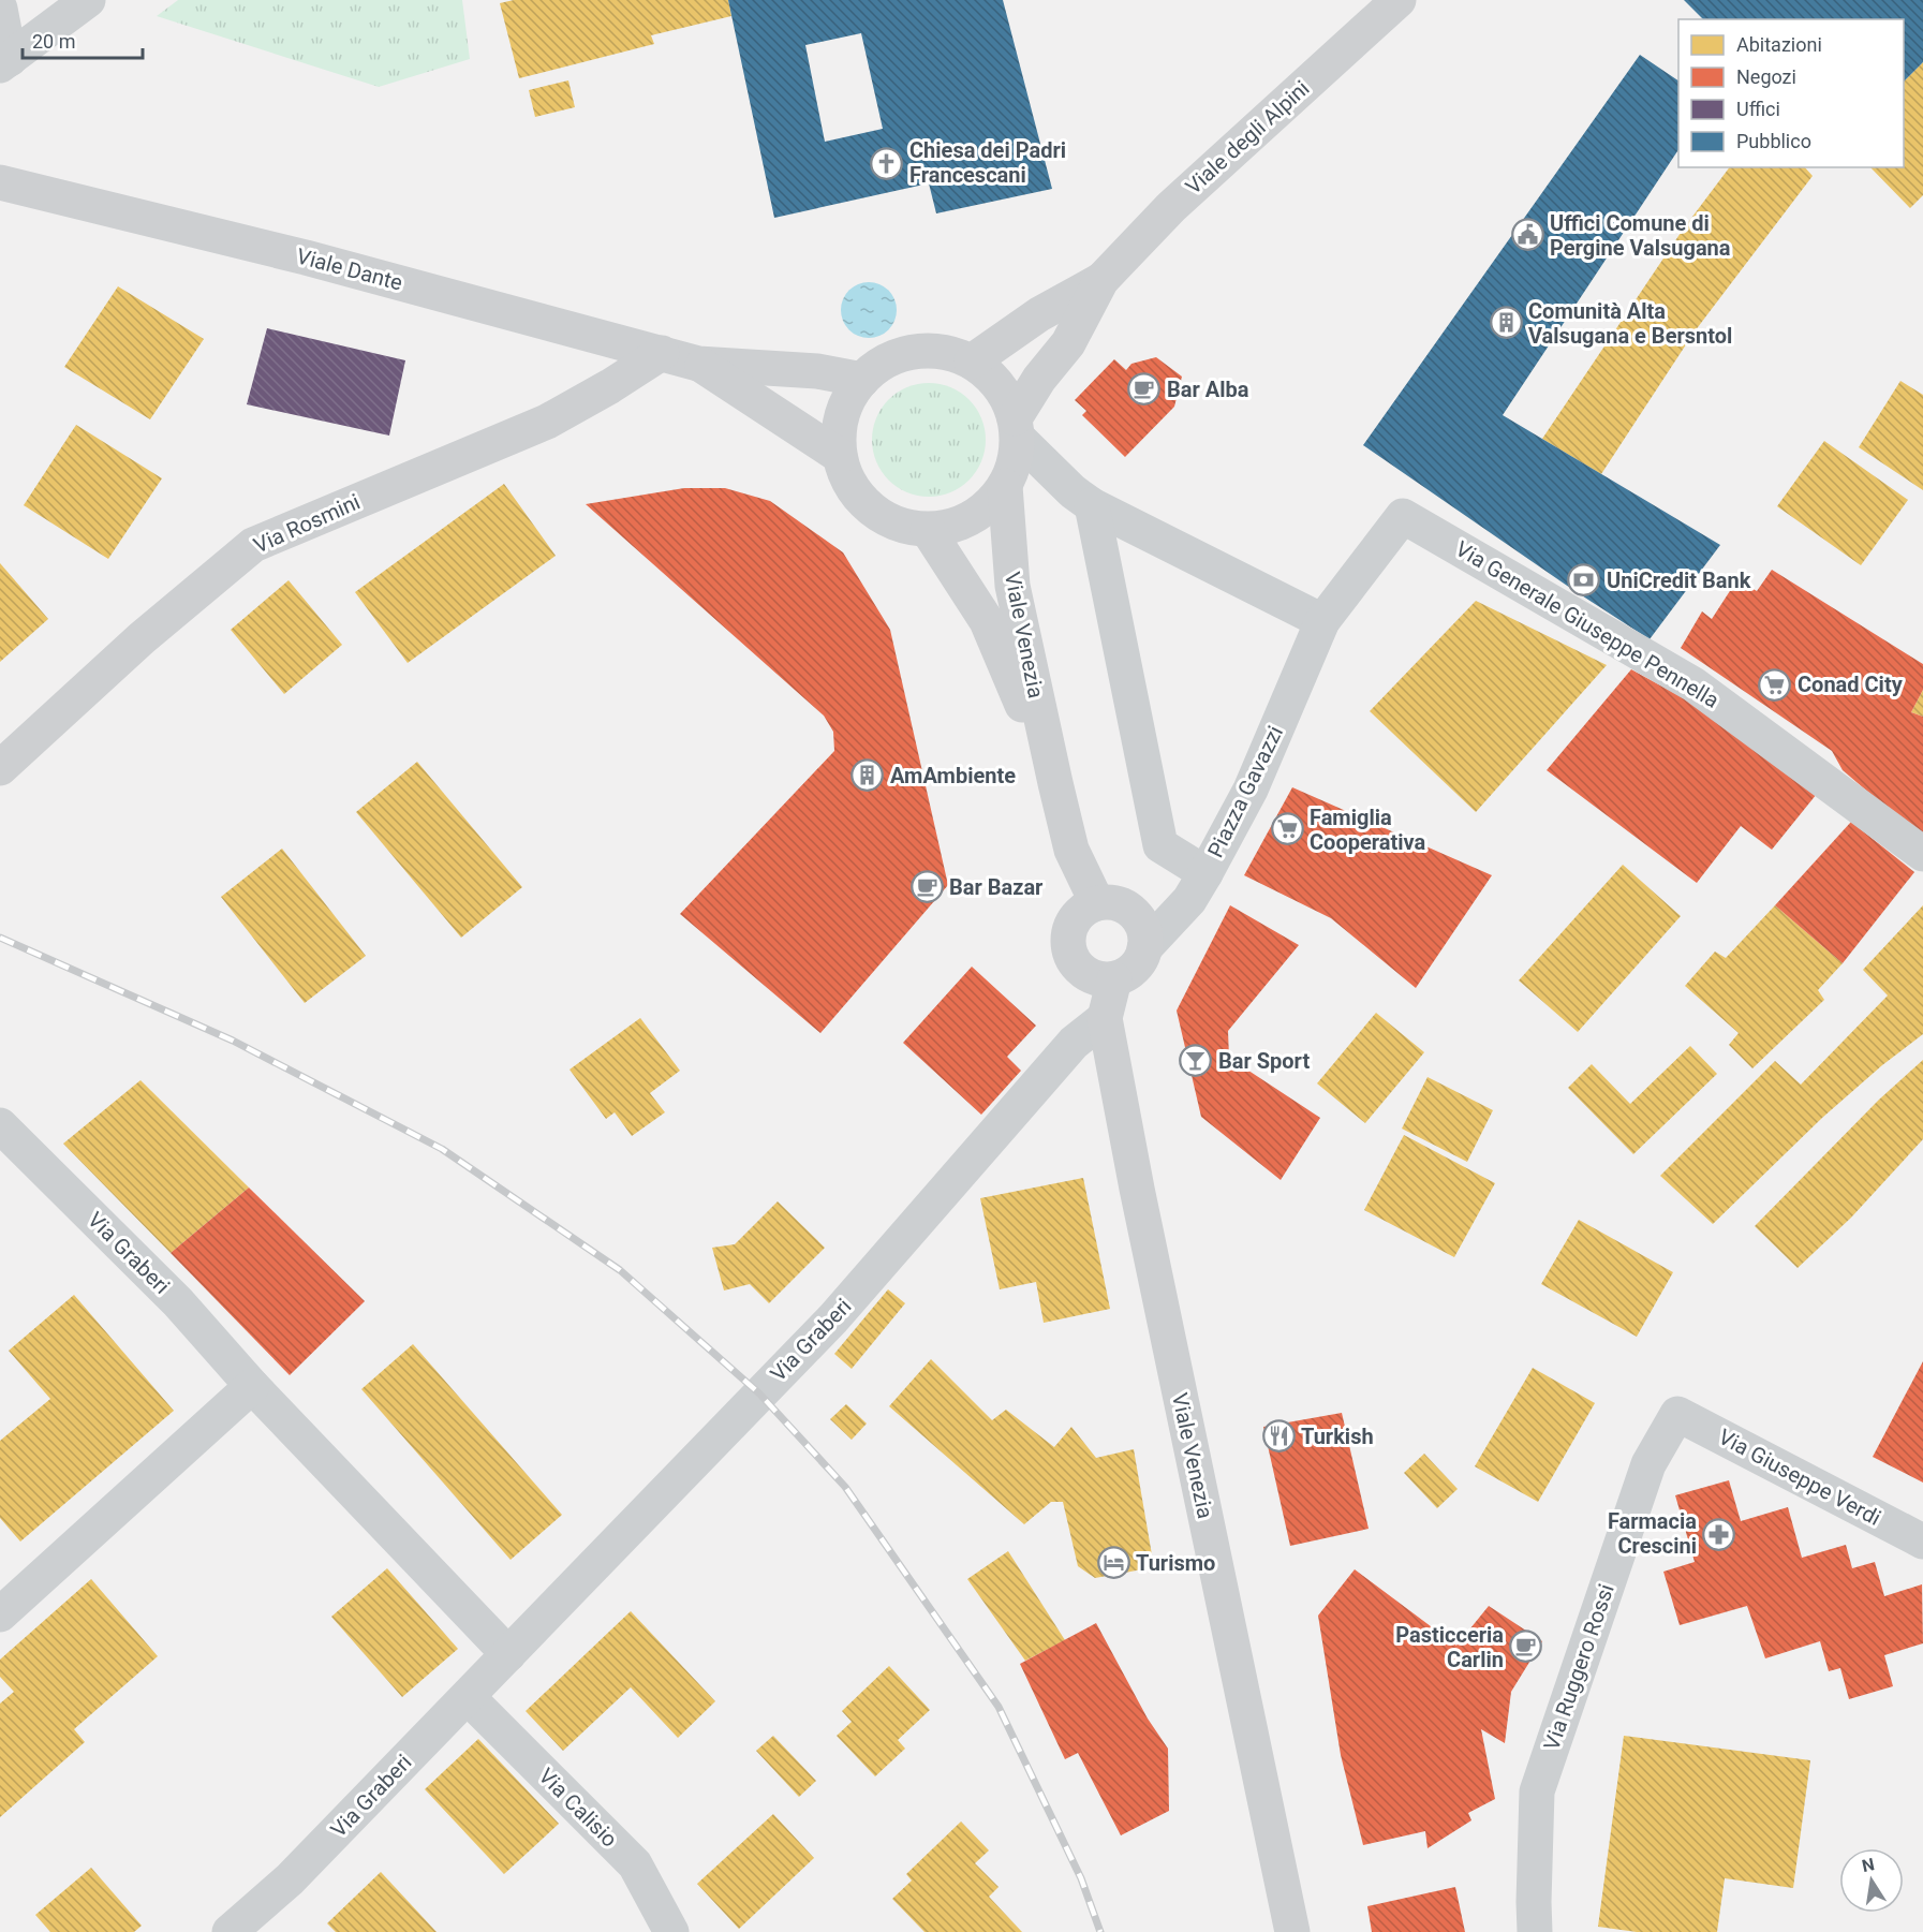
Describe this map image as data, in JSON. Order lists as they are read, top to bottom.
{
  "streets": {
    "main road": [
      "Viale degli Alpini",
      "Viale Dante",
      "Via Rosmini",
      "Viale Venezia"
    ],
    "street": [
      "Via Generale Giuseppe Pennella",
      "Piazza Gavazzi",
      "Via Graberi",
      "Via Giuseppe Verdi",
      "Via Ruggero Rossi",
      "Via Calisio"
    ]
  },
  "crossings": [
    ["Viale Dante", "Via Rosmini"],
    ["Viale Dante", "Viale Venezia"],
    ["Via Generale Giuseppe Pennella", "Piazza Gavazzi"],
    ["Viale Venezia", "Piazza Gavazzi"],
    ["Viale Venezia", "Via Graberi"],
    ["Via Graberi", "Via Calisio"],
    ["Via Giuseppe Verdi", "Via Ruggero Rossi"]
  ],
  "places": {
    "church": ["Chiesa dei Padri Francescani"],
    "public building": ["Uffici Comune di Pergine Valsugana"],
    "building": ["Comunità Alta Valsugana e Bersntol", "AmAmbiente"],
    "cafe": ["Bar Alba", "Bar Bazar", "Pasticceria Carlin"],
    "bank": ["UniCredit Bank"],
    "supermarket": ["Conad City", "Famiglia Cooperativa"],
    "bar": ["Bar Sport"],
    "restaurant": ["Turkish"],
    "pharmacy": ["Farmacia Crescini"],
    "hotel": ["Turismo"]
  },
  "legend": [
    "Abitazioni",
    "Negozi",
    "Uffici",
    "Pubblico"
  ],
  "scale_bar": "20 m",
  "north": "top"
}
